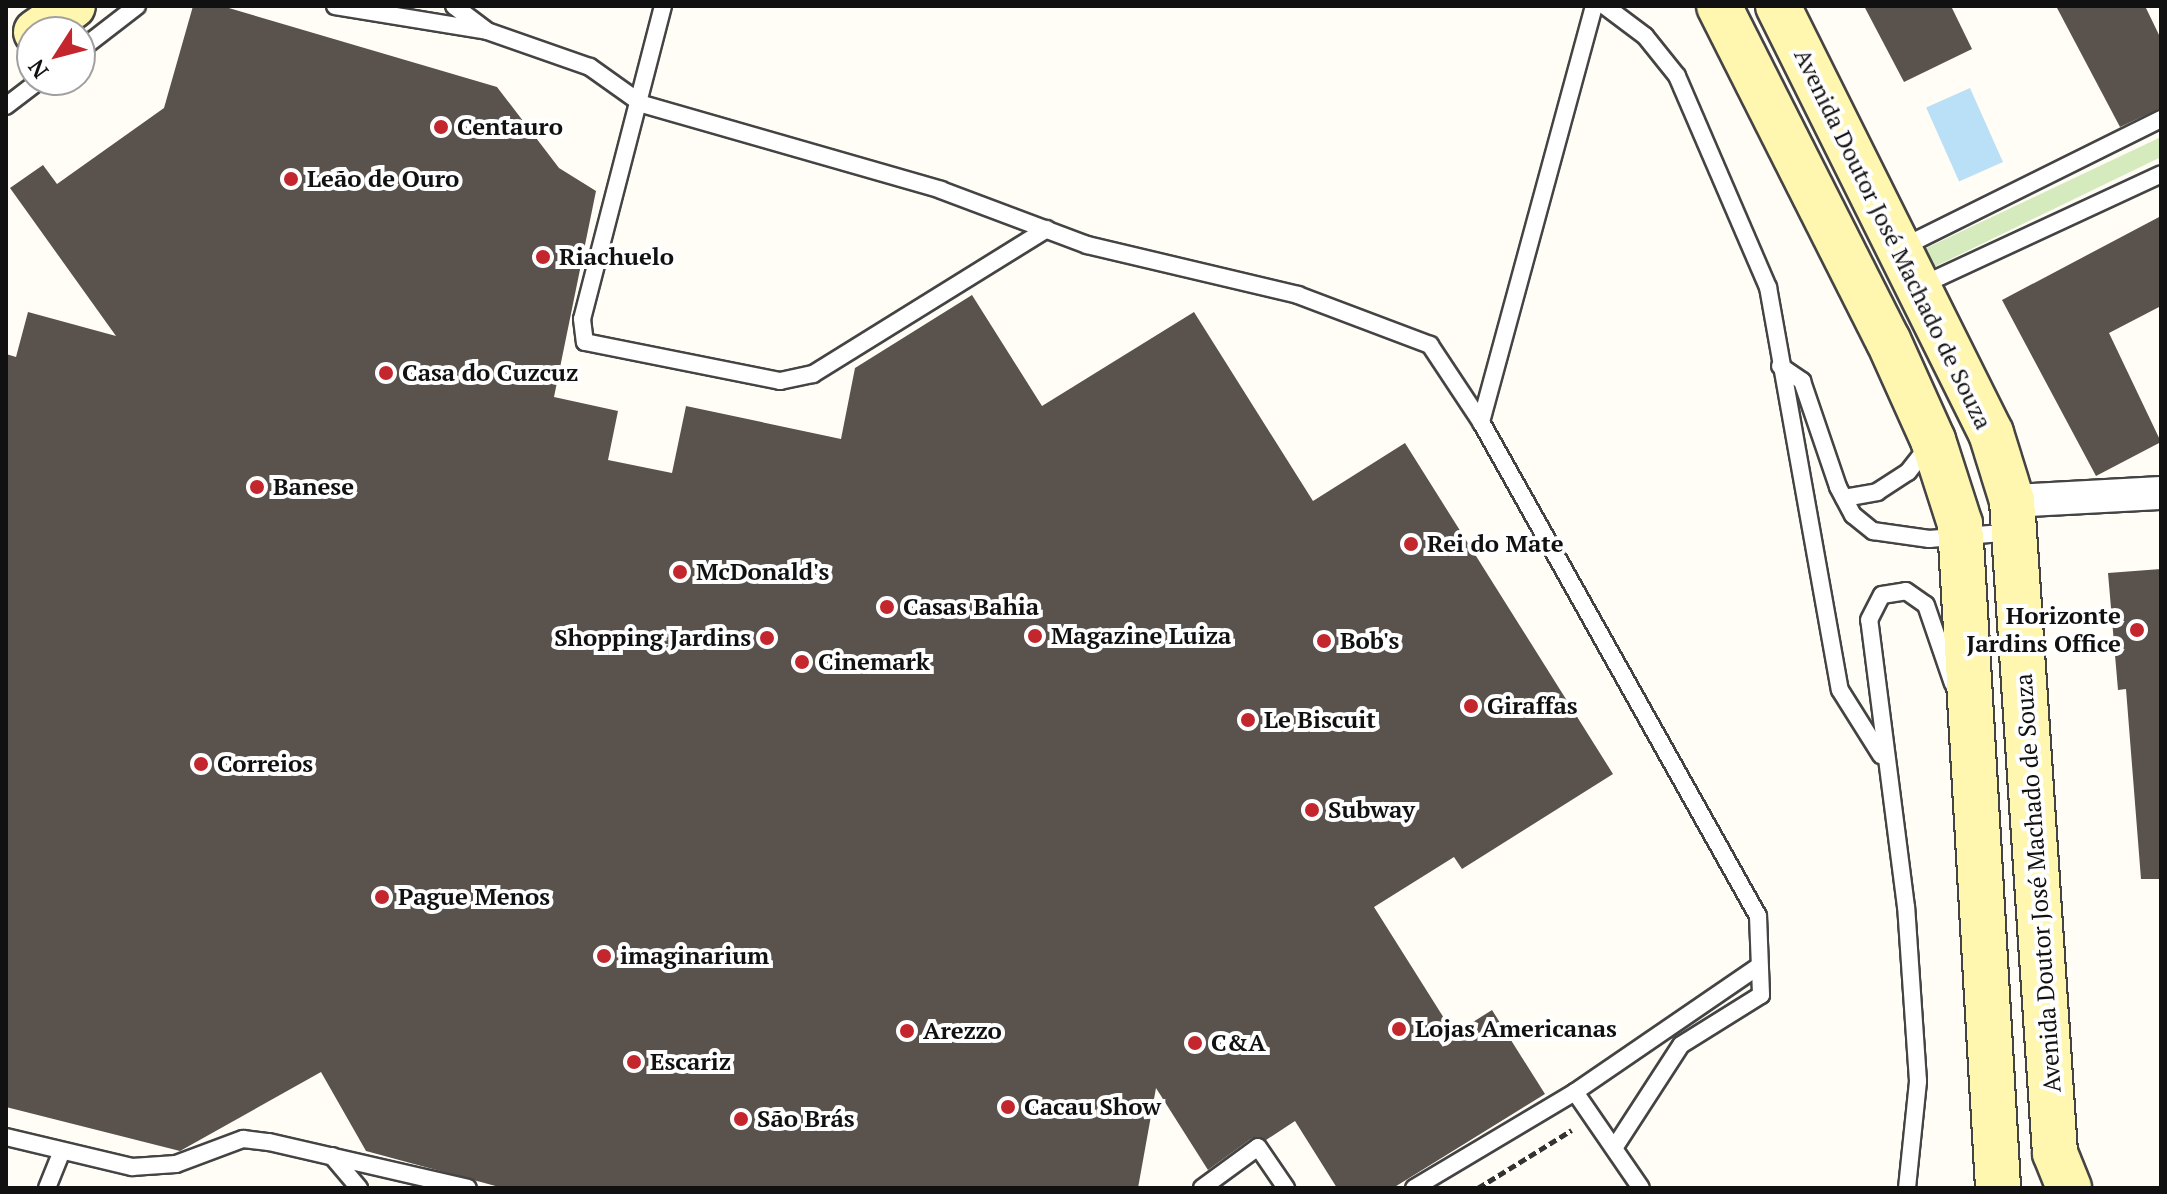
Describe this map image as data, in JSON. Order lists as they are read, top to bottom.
{
  "streets": {
    "street": ["Avenida Doutor José Machado de Souza"]
  },
  "places": [
    "Centauro",
    "Leão de Ouro",
    "Riachuelo",
    "Casa do Cuzcuz",
    "Banese",
    "Rei do Mate",
    "McDonald's",
    "Casas Bahia",
    "Horizonte Jardins Office",
    "Magazine Luiza",
    "Shopping Jardins",
    "Bob's",
    "Cinemark",
    "Giraffas",
    "Le Biscuit",
    "Correios",
    "Subway",
    "Pague Menos",
    "imaginarium",
    "Lojas Americanas",
    "Arezzo",
    "C&A",
    "Escariz",
    "Cacau Show",
    "São Brás"
  ],
  "north": "bottom left"
}
